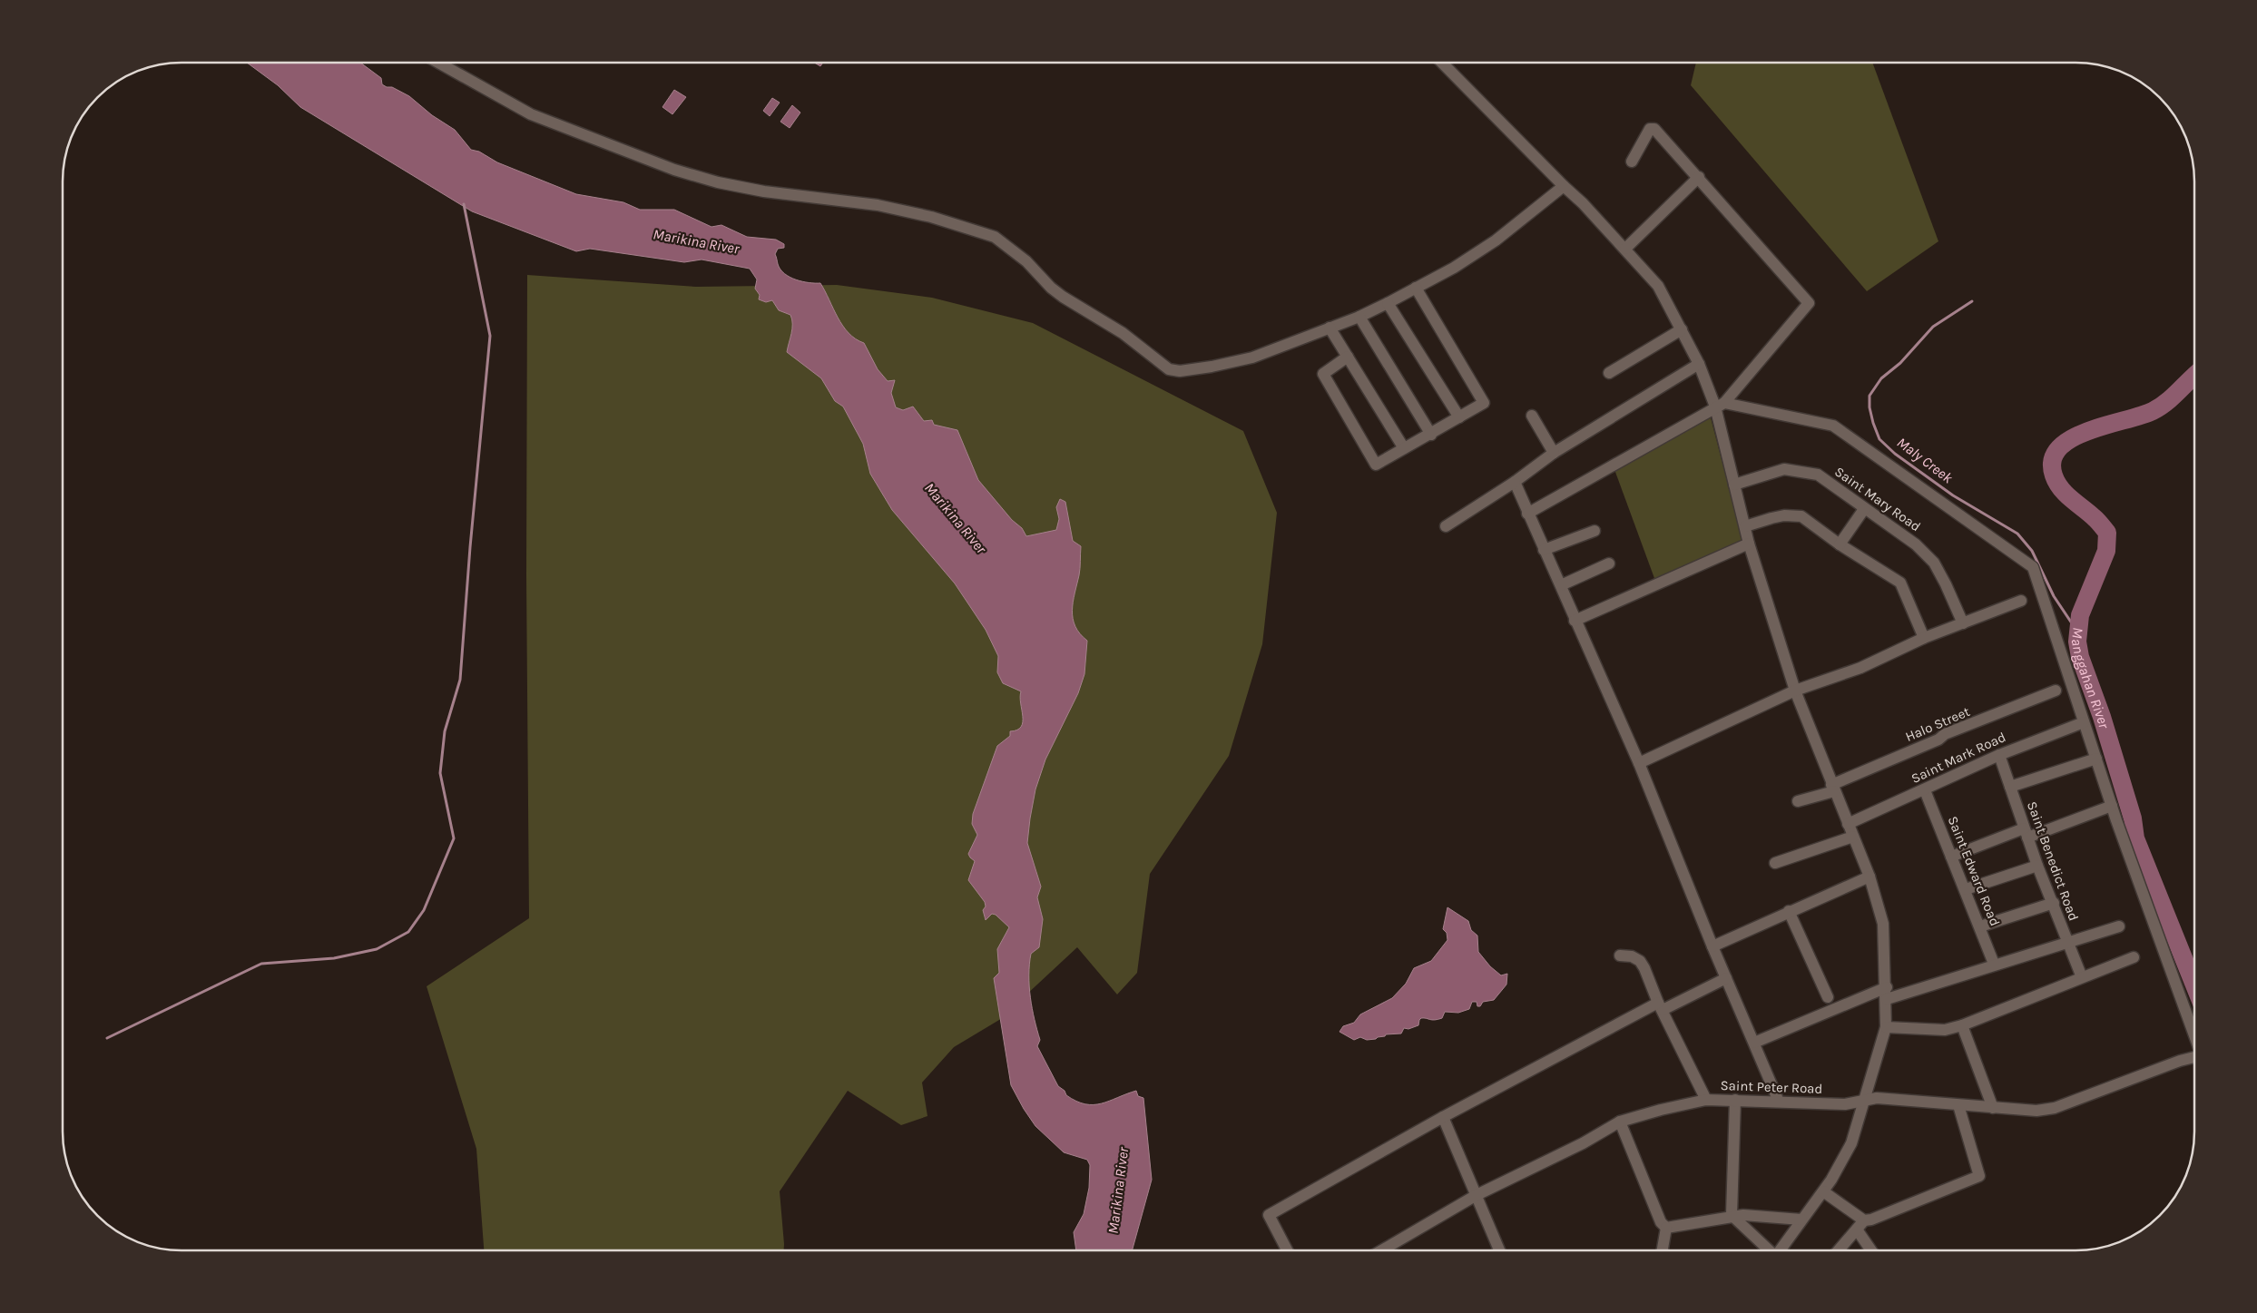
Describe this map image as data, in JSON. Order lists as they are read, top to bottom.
{
  "streets": {
    "street": [
      "Saint Mary Road",
      "Halo Street",
      "Saint Mark Road",
      "Saint Benedict Road",
      "Saint Edward Road",
      "Saint Peter Road"
    ]
  },
  "crossings": [
    ["Saint Mark Road", "Saint Benedict Road"],
    ["Saint Mark Road", "Saint Edward Road"]
  ],
  "water": ["Marikina River", "Maly Creek", "Manggahan River"]
}
